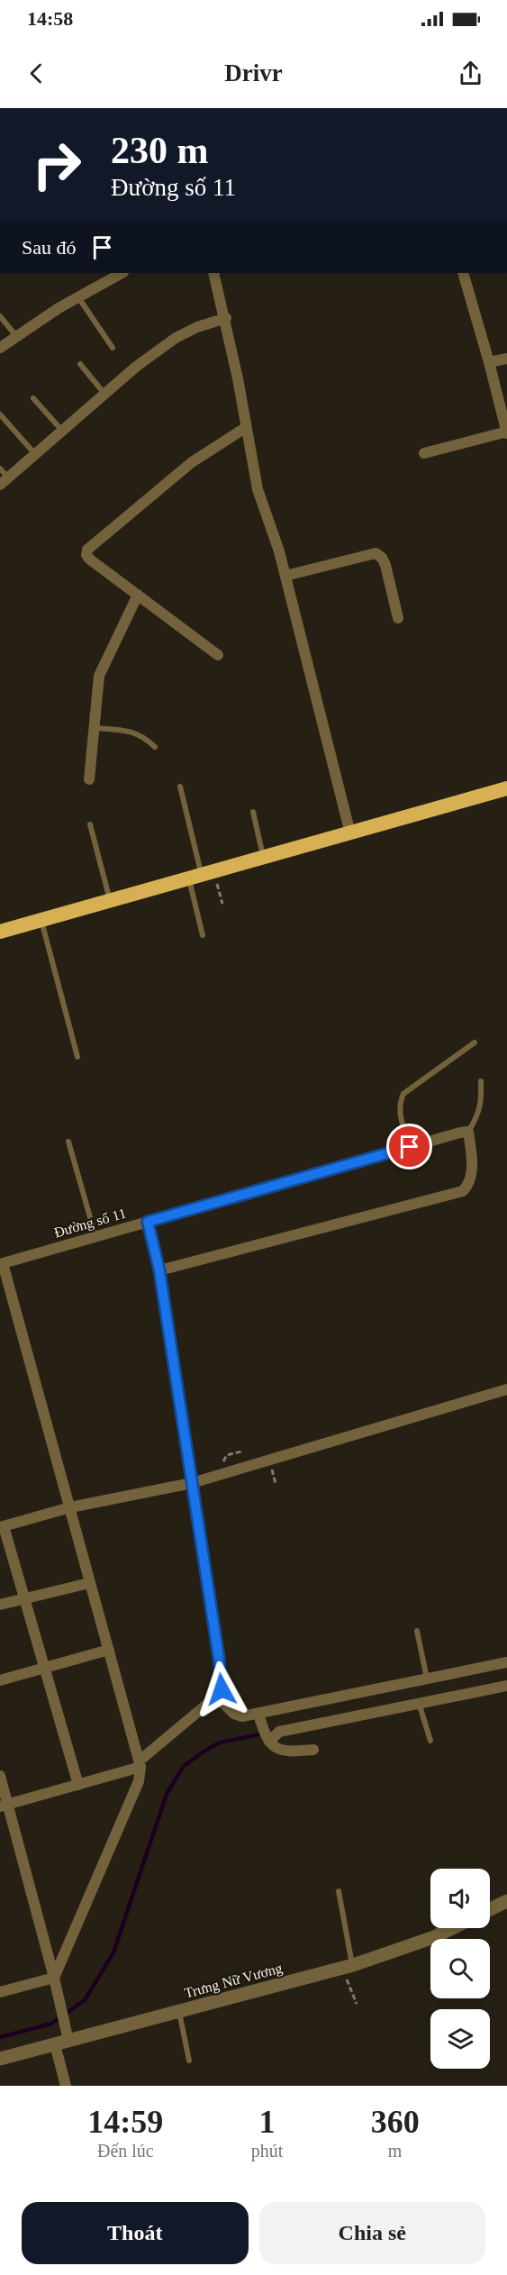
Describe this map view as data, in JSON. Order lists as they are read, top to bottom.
{
  "streets": {
    "street": ["Đường số 11", "Trưng Nữ Vương"]
  },
  "page": {
    "status": "14:58",
    "header": "Drivr",
    "turn": ["230 m", "Đường số 11"],
    "then": "Sau đó",
    "eta": [
      "14:59",
      "Đến lúc",
      "1",
      "phút",
      "360",
      "m"
    ],
    "buttons": ["Thoát", "Chia sẻ"]
  }
}
